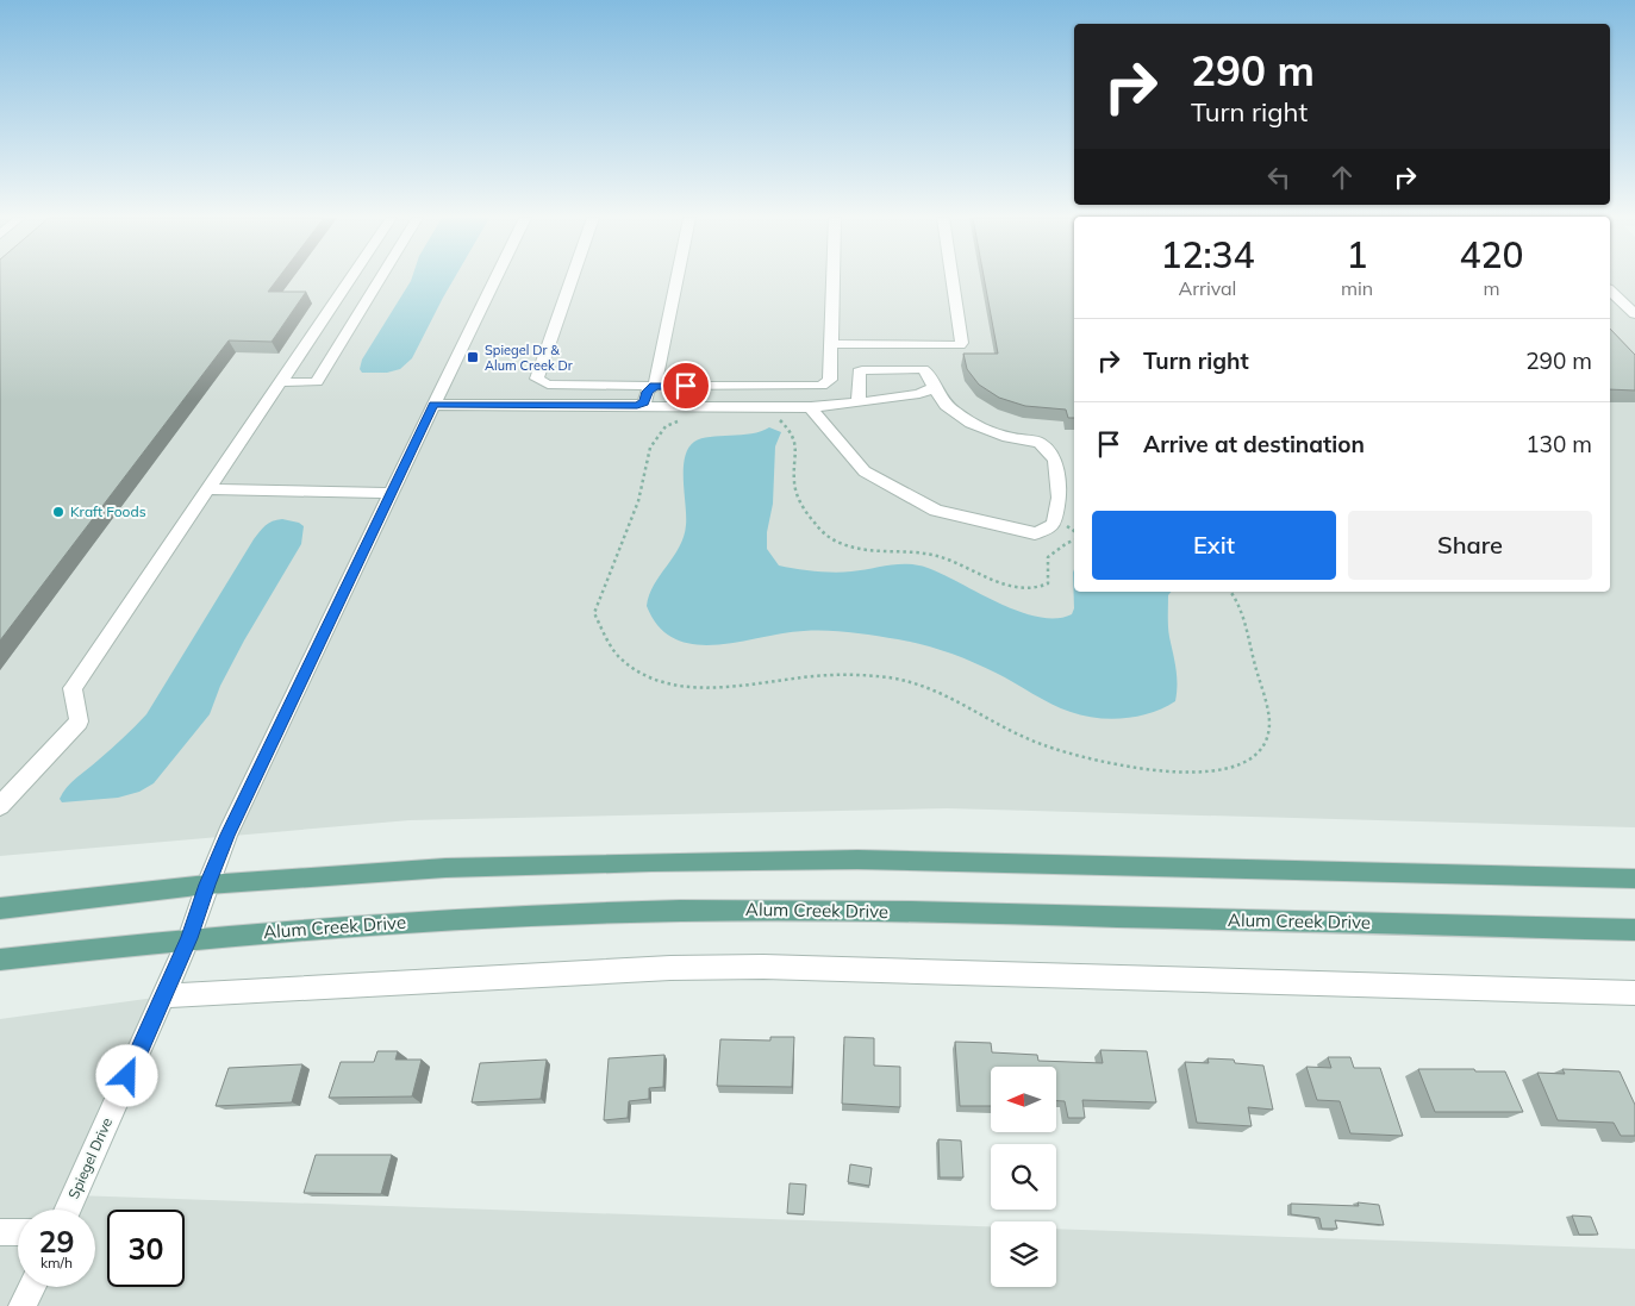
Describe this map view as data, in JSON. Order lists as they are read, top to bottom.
{
  "streets": {
    "main road": ["Alum Creek Drive"],
    "street": ["Spiegel Drive"]
  },
  "crossings": [
    ["Alum Creek Drive", "Spiegel Drive"]
  ],
  "places": {
    "transit": ["Spiegel Dr & Alum Creek Dr"],
    "other": ["Kraft Foods"]
  },
  "north": "left",
  "page": {
    "turn": ["290 m", "Turn right"],
    "eta": [
      "12:34",
      "Arrival",
      "1",
      "min",
      "420",
      "m"
    ],
    "list": [
      {
        "name": "Turn right",
        "value": "290 m"
      },
      {
        "name": "Arrive at destination",
        "value": "130 m"
      }
    ],
    "buttons": ["Exit", "Share"],
    "speed": "29 km/h",
    "limit": "30"
  }
}
